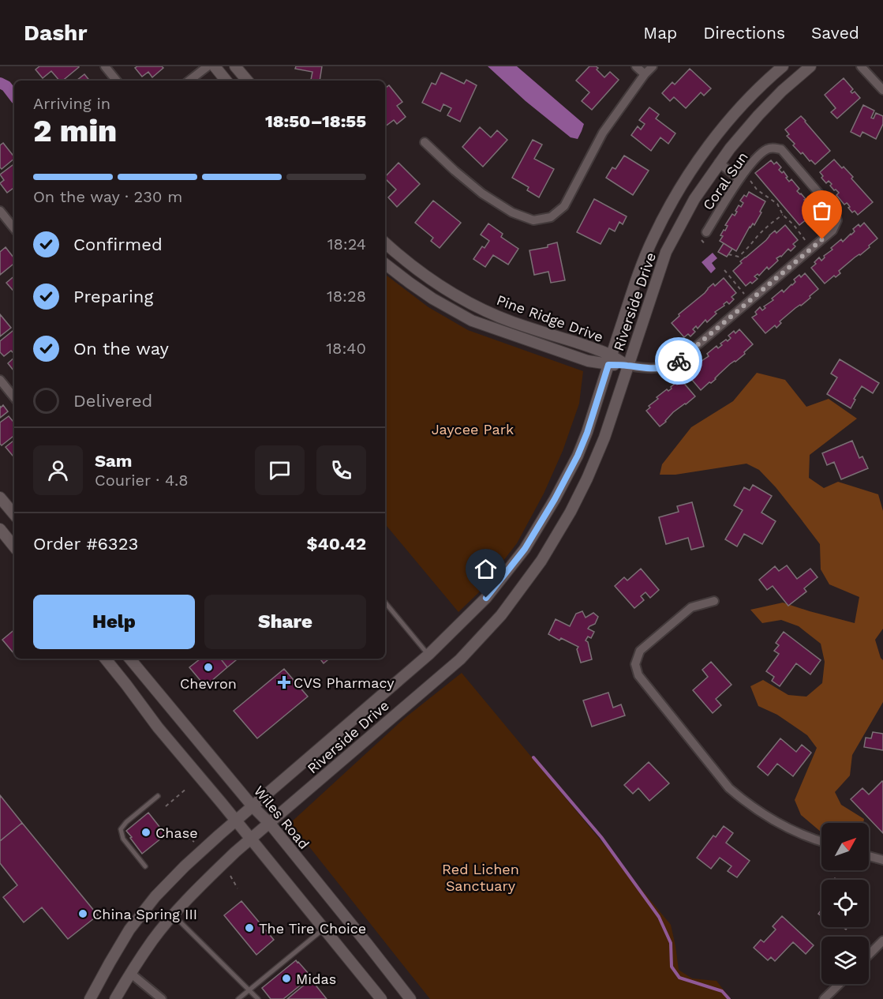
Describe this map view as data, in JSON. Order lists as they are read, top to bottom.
{
  "streets": {
    "street": [
      "Coral Sun",
      "Riverside Drive",
      "Pine Ridge Drive",
      "Wiles Road"
    ]
  },
  "crossings": [
    ["Coral Sun", "Riverside Drive"],
    ["Coral Sun", "Pine Ridge Drive"],
    ["Riverside Drive", "Pine Ridge Drive"],
    ["Riverside Drive", "Wiles Road"]
  ],
  "parks": ["Jaycee Park", "Red Lichen Sanctuary"],
  "places": {
    "other": [
      "Chevron",
      "Chase",
      "China Spring III",
      "The Tire Choice",
      "Midas"
    ],
    "health": ["CVS Pharmacy"]
  },
  "north": "top right",
  "page": {
    "header": "Dashr",
    "nav": ["Map", "Directions", "Saved"],
    "heading": ["2 min", "Arriving in", "18:50–18:55"],
    "panel": [
      "Sam",
      "Courier · 4.8",
      "Order #6323",
      "$40.42"
    ],
    "bar": "On the way · 230 m",
    "list": [
      ["Confirmed", "18:24"],
      ["Preparing", "18:28"],
      ["On the way", "18:40"],
      "Delivered"
    ],
    "buttons": ["Help", "Share"]
  }
}
